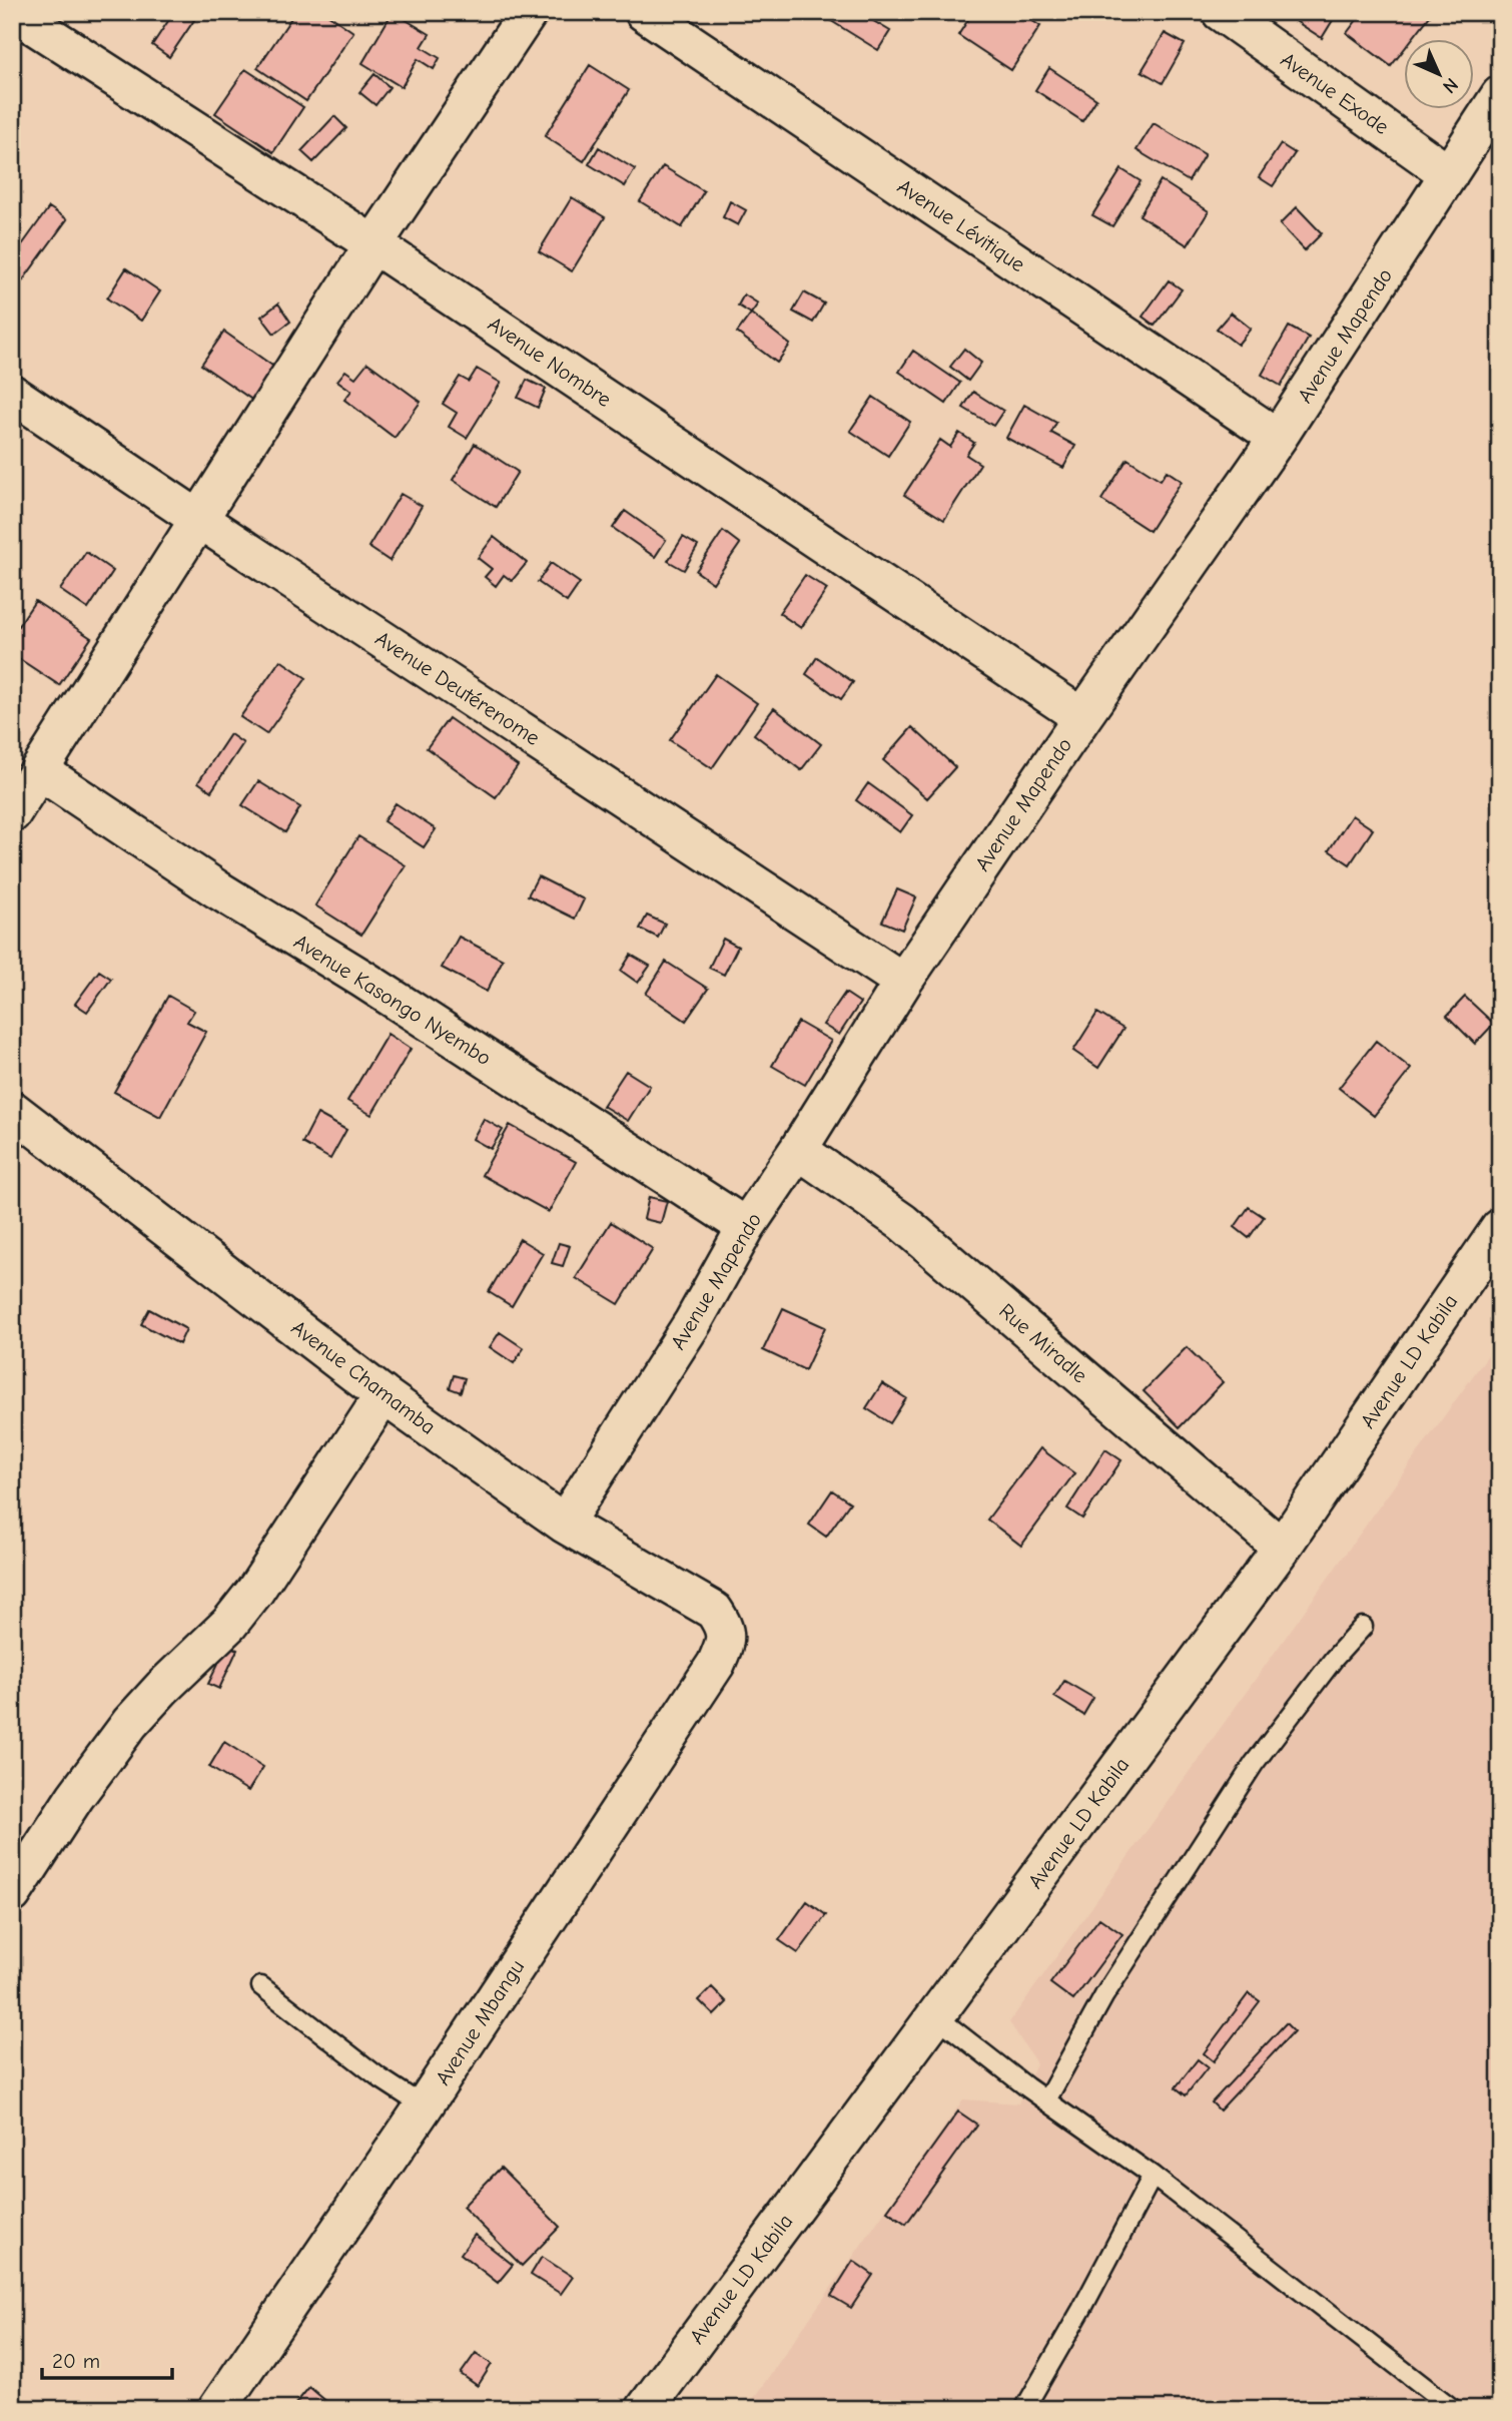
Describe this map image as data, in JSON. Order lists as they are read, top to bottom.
{
  "streets": {
    "street": [
      "Avenue Exode",
      "Avenue Lévitique",
      "Avenue Mapendo",
      "Avenue Nombre",
      "Avenue Deutérenome",
      "Avenue Kasongo Nyembo",
      "Rue Miradle",
      "Avenue LD Kabila",
      "Avenue Chamamba",
      "Avenue Mbangu"
    ]
  },
  "crossings": [
    ["Avenue Exode", "Avenue Mapendo"],
    ["Avenue Lévitique", "Avenue Mapendo"],
    ["Avenue Mapendo", "Avenue Nombre"],
    ["Avenue Mapendo", "Avenue Deutérenome"],
    ["Avenue Mapendo", "Avenue Kasongo Nyembo"],
    ["Avenue Mapendo", "Rue Miradle"],
    ["Avenue Mapendo", "Avenue Chamamba"],
    ["Rue Miradle", "Avenue LD Kabila"],
    ["Avenue Chamamba", "Avenue Mbangu"]
  ],
  "scale_bar": "20 m",
  "north": "bottom right"
}
